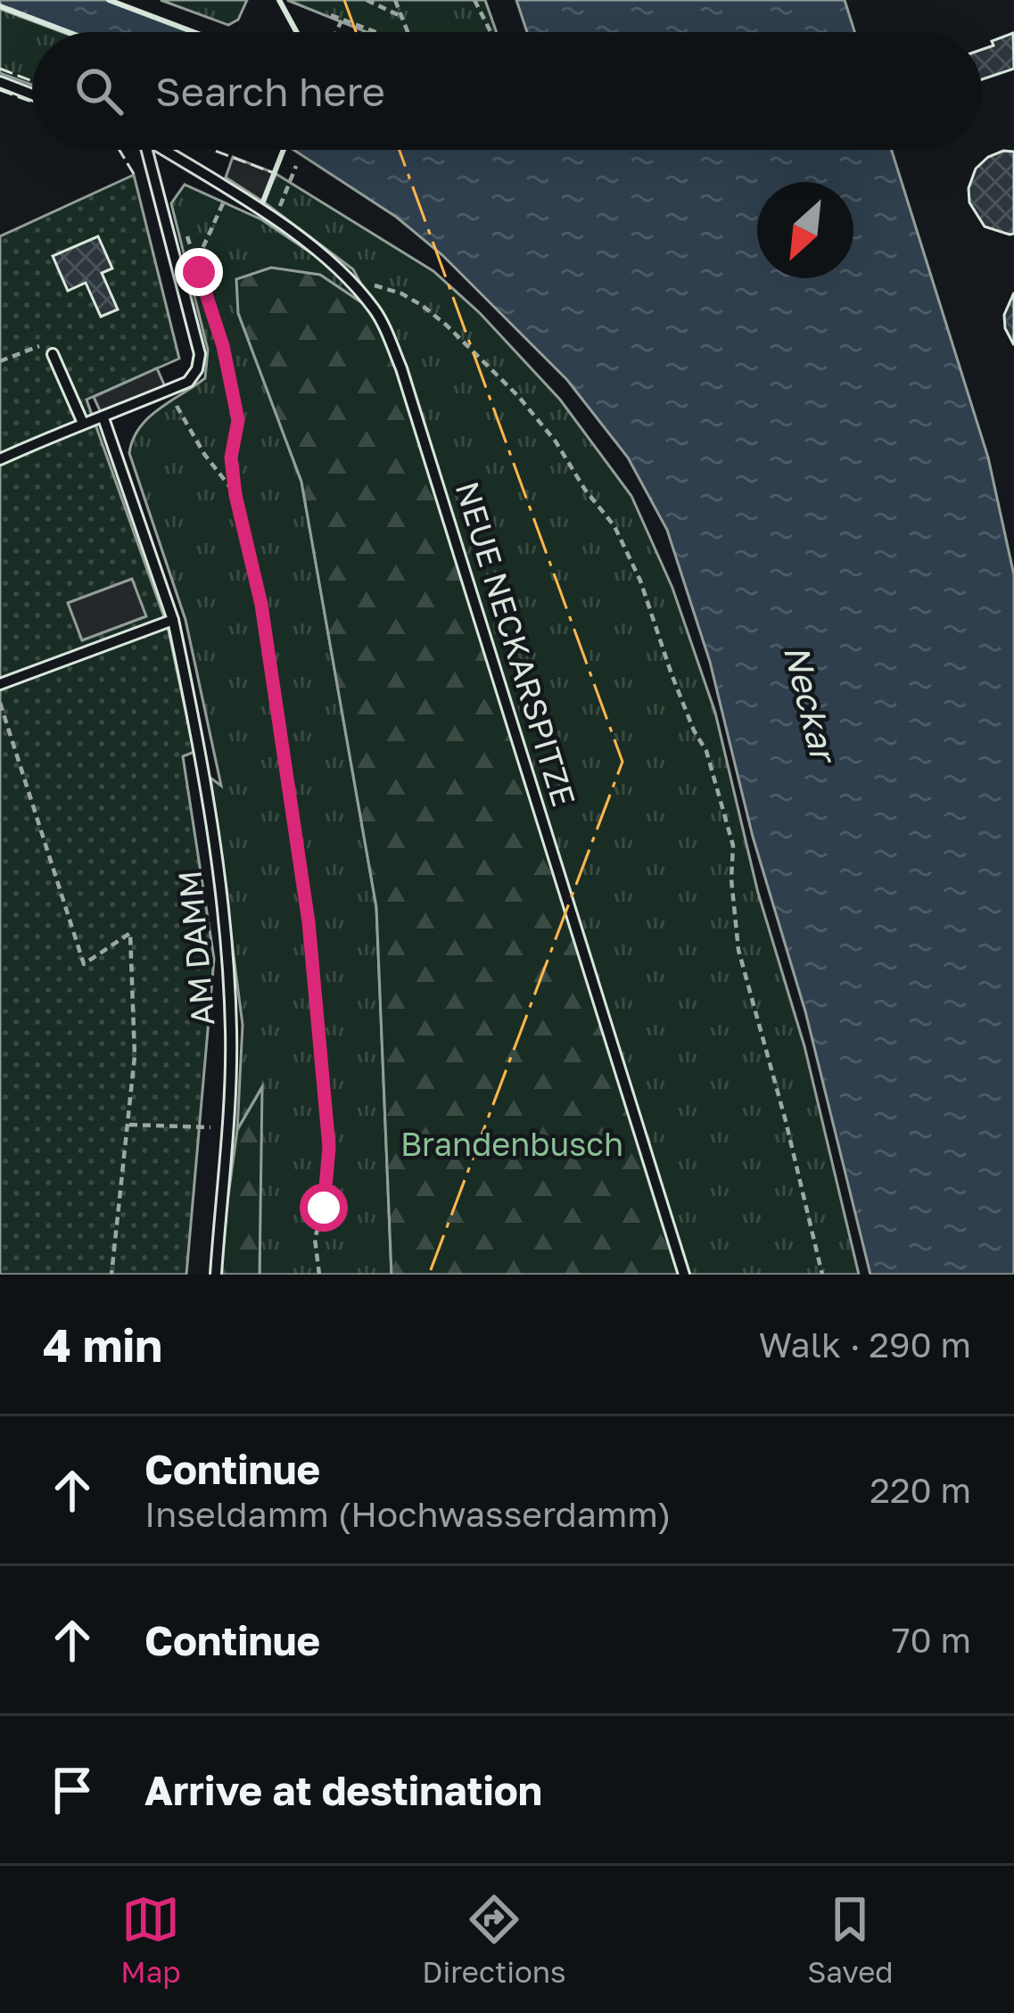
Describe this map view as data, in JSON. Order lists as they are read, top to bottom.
{
  "streets": {
    "lane": ["NEUE NECKARSPITZE", "AM DAMM"]
  },
  "water": ["Neckar"],
  "parks": ["Brandenbusch"],
  "north": "bottom left",
  "page": {
    "search": "Search here",
    "heading": ["4 min", "Walk · 290 m"],
    "list": [
      ["Continue", "Inseldamm (Hochwasserdamm)", "220 m"],
      ["Continue", "70 m"],
      "Arrive at destination"
    ],
    "nav": ["Map", "Directions", "Saved"]
  }
}
